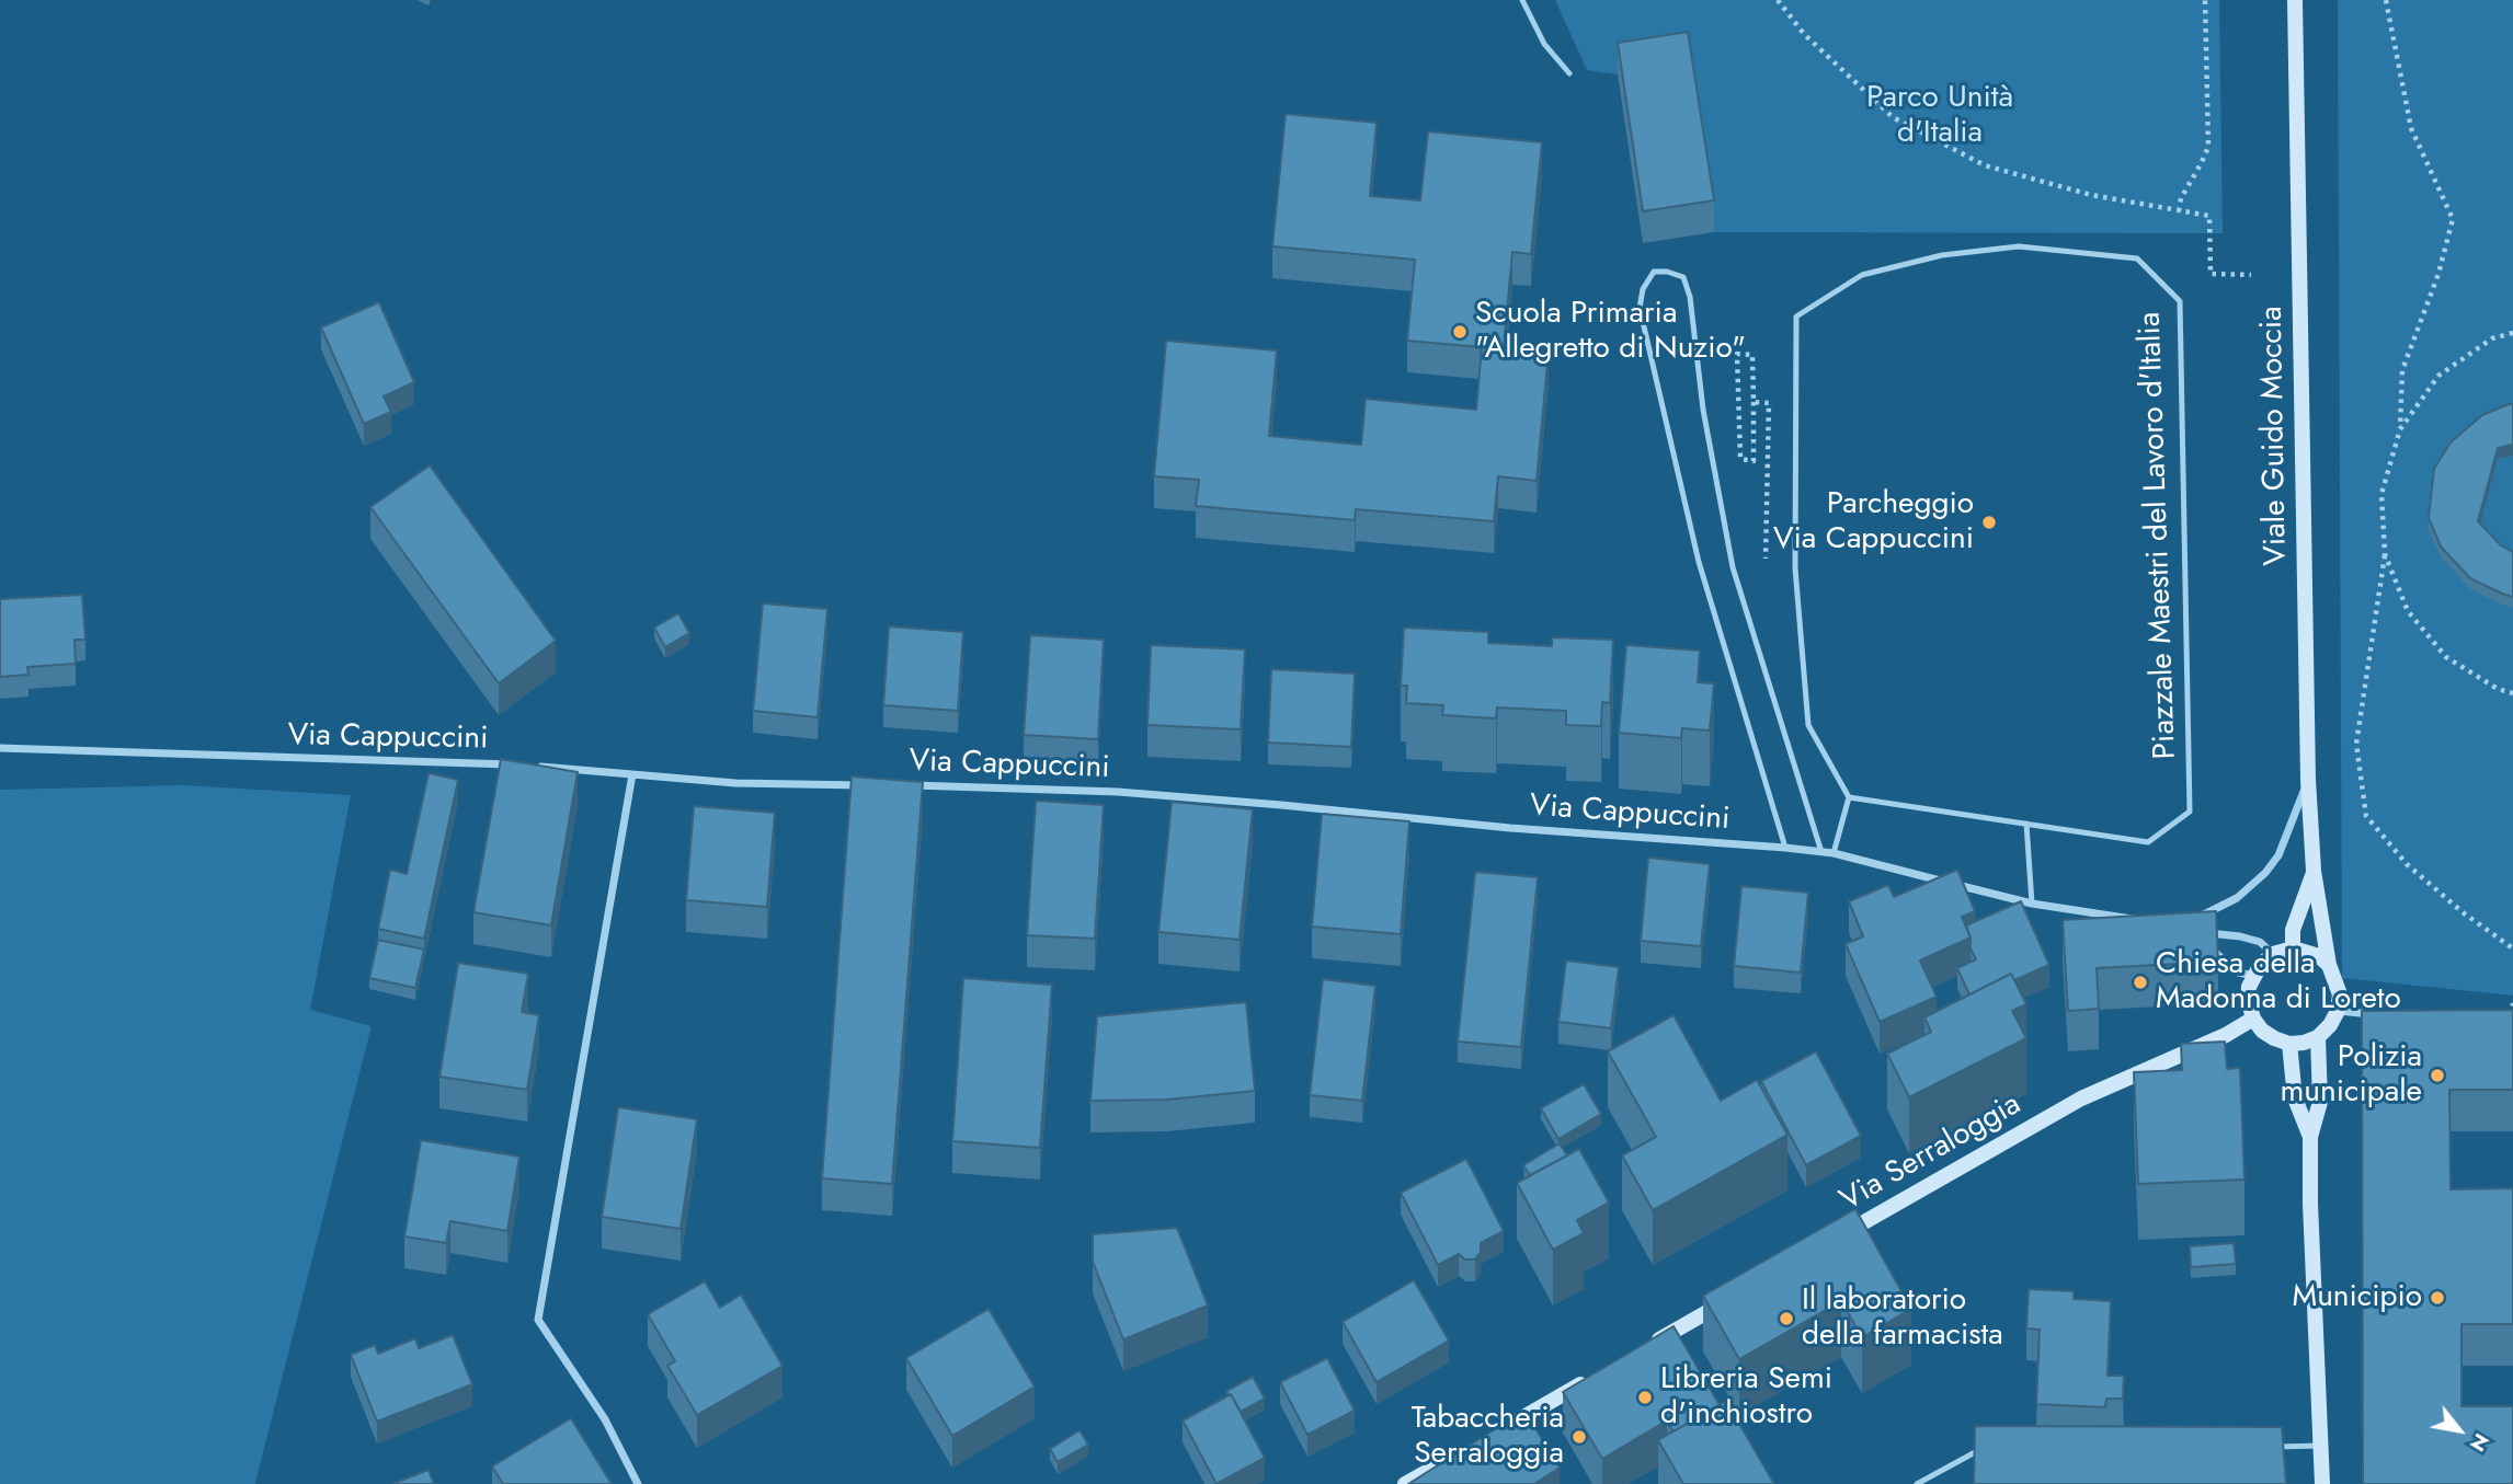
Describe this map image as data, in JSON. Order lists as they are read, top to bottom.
{
  "streets": {
    "main road": ["Viale Guido Moccia", "Via Serraloggia"],
    "street": ["Via Cappuccini"],
    "lane": ["Piazzale Maestri del Lavoro d'Italia"]
  },
  "crossings": [
    ["Viale Guido Moccia", "Via Serraloggia"]
  ],
  "parks": ["Parco Unità d'Italia"],
  "places": [
    "Scuola Primaria \"Allegretto di Nuzio\"",
    "Parcheggio Via Cappuccini",
    "Chiesa della Madonna di Loreto",
    "Polizia municipale",
    "Municipio",
    "Il laboratorio della farmacista",
    "Libreria Semi d'inchiostro",
    "Tabaccheria Serraloggia"
  ],
  "north": "bottom right"
}
